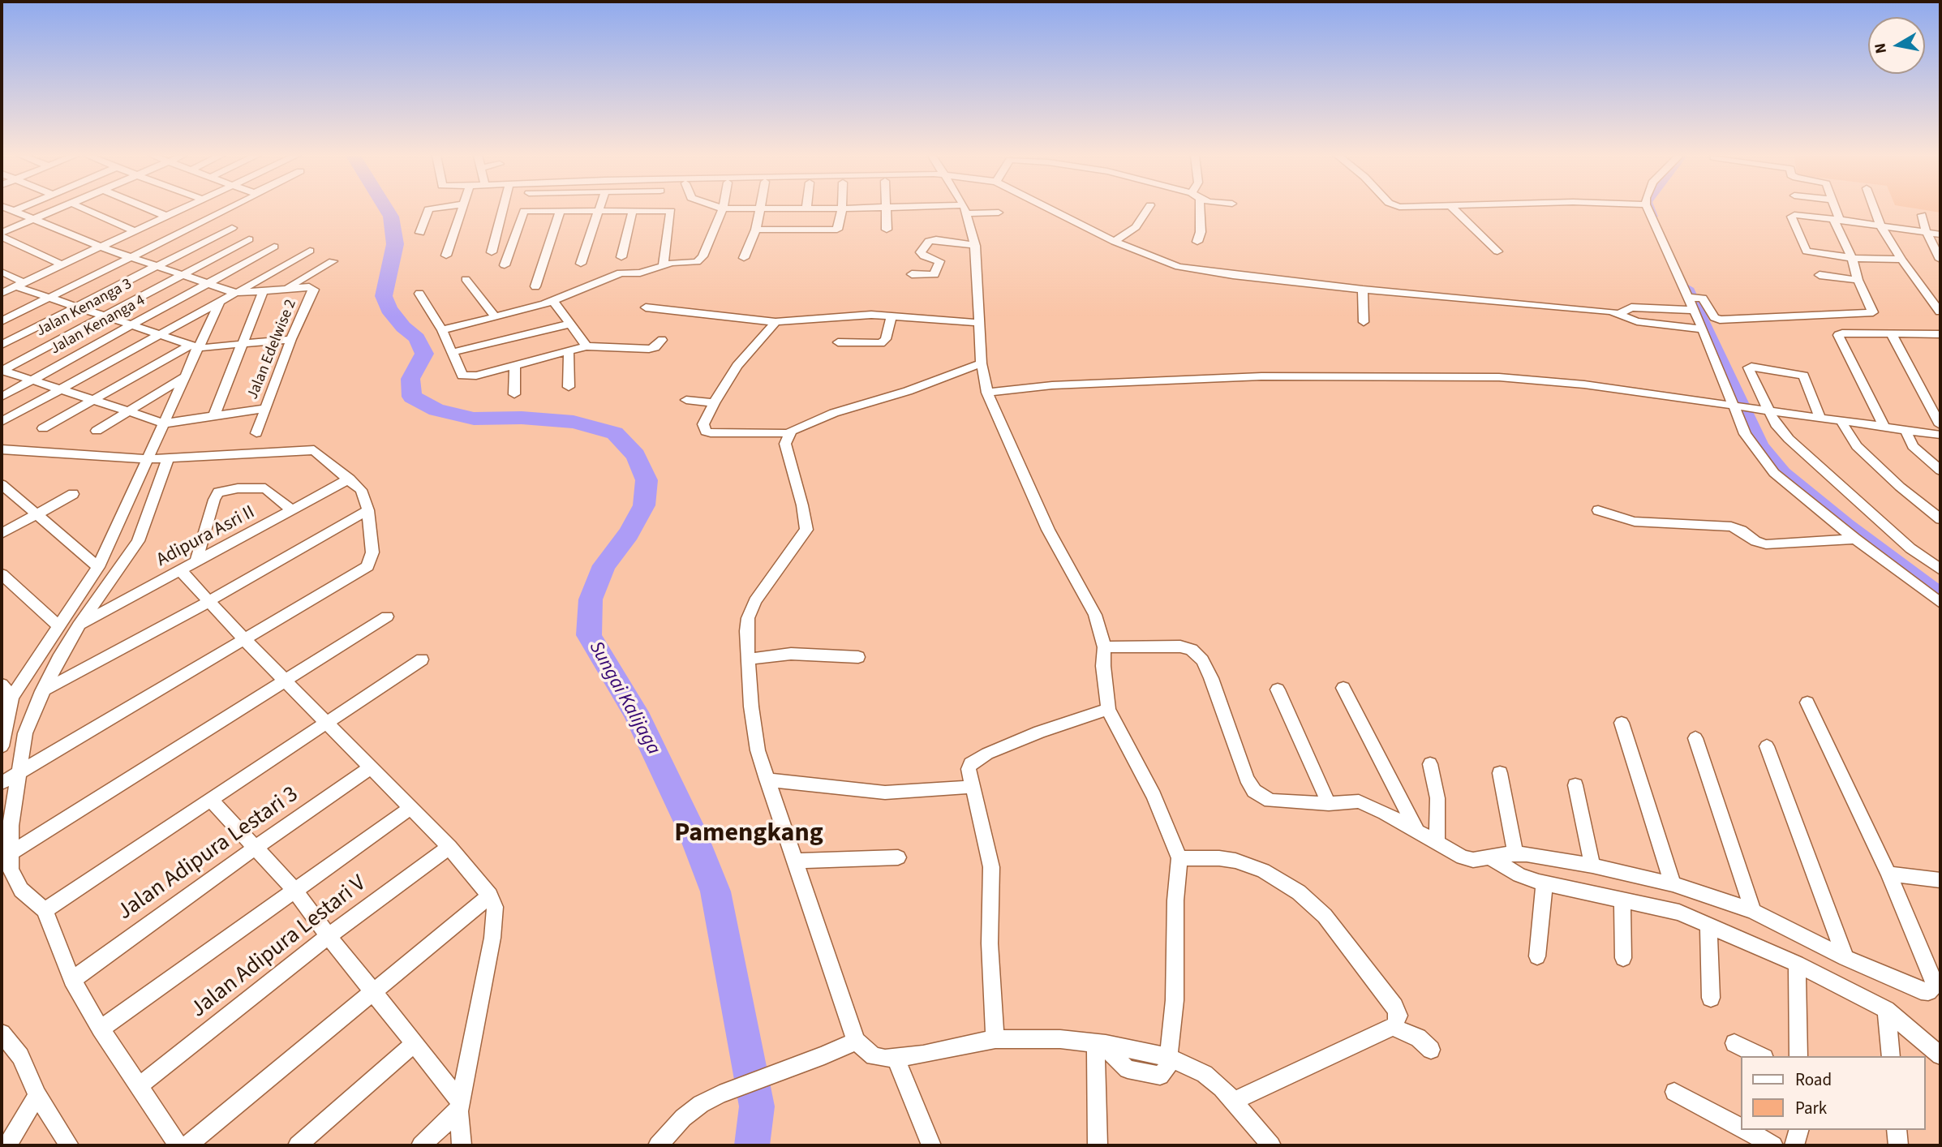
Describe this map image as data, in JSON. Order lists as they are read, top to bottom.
{
  "streets": {
    "street": [
      "Jalan Kenanga 3",
      "Jalan Kenanga 4",
      "Jalan Edelwise 2",
      "Adipura Asri II",
      "Jalan Adipura Lestari 3",
      "Jalan Adipura Lestari V"
    ]
  },
  "districts": ["Pamengkang"],
  "water": ["Sungai Kalijaga"],
  "legend": ["Road", "Park"],
  "north": "left"
}
